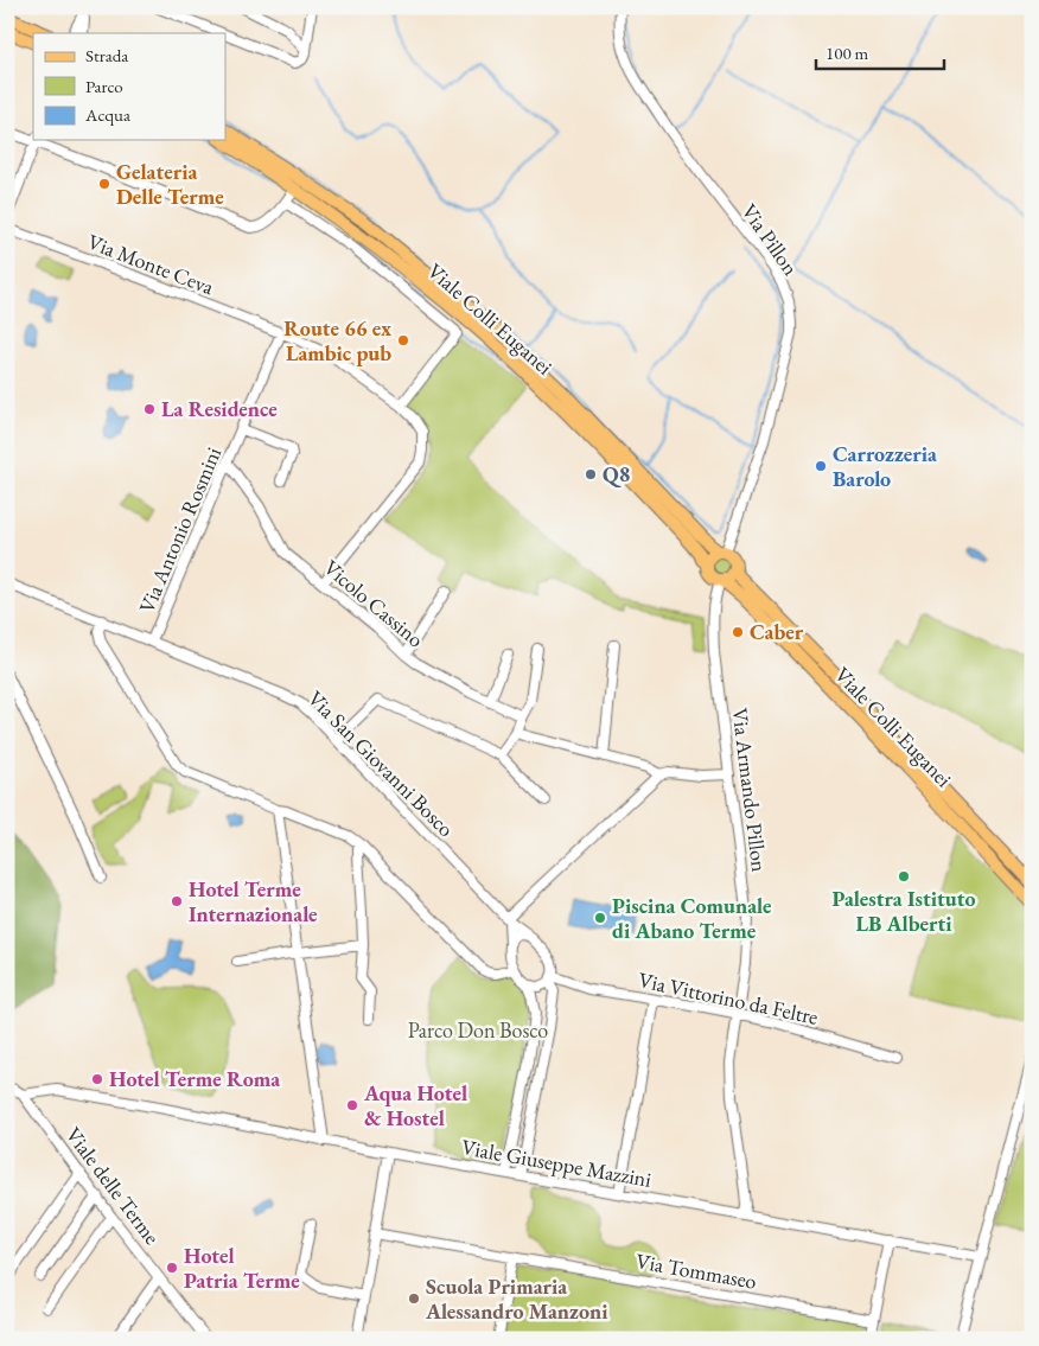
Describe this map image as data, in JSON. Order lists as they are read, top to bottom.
{
  "streets": {
    "main road": ["Viale Colli Euganei"],
    "street": [
      "Via Pillon",
      "Via Monte Ceva",
      "Via Antonio Rosmini",
      "Vicolo Cassino",
      "Via San Giovanni Bosco",
      "Via Armando Pillon",
      "Via Vittorino da Feltre",
      "Viale Giuseppe Mazzini",
      "Viale delle Terme",
      "Via Tommaseo"
    ]
  },
  "crossings": [
    ["Via Pillon", "Viale Colli Euganei"],
    ["Via Pillon", "Via Armando Pillon"],
    ["Via Monte Ceva", "Via Antonio Rosmini"],
    ["Via Monte Ceva", "Vicolo Cassino"],
    ["Viale Colli Euganei", "Via Armando Pillon"],
    ["Via Antonio Rosmini", "Vicolo Cassino"],
    ["Via Antonio Rosmini", "Via San Giovanni Bosco"],
    ["Via San Giovanni Bosco", "Via Vittorino da Feltre"],
    ["Via San Giovanni Bosco", "Viale Giuseppe Mazzini"],
    ["Via Armando Pillon", "Via Vittorino da Feltre"],
    ["Via Armando Pillon", "Viale Giuseppe Mazzini"],
    ["Viale Giuseppe Mazzini", "Viale delle Terme"]
  ],
  "parks": ["Parco Don Bosco"],
  "places": [
    "Gelateria Delle Terme",
    "Route 66 ex Lambic pub",
    "La Residence",
    "Carrozzeria Barolo",
    "Q8",
    "Caber",
    "Palestra Istituto LB Alberti",
    "Hotel Terme Internazionale",
    "Piscina Comunale di Abano Terme",
    "Hotel Terme Roma",
    "Aqua Hotel & Hostel",
    "Hotel Patria Terme",
    "Scuola Primaria Alessandro Manzoni"
  ],
  "legend": ["Strada", "Parco", "Acqua"],
  "scale_bar": "100 m"
}
